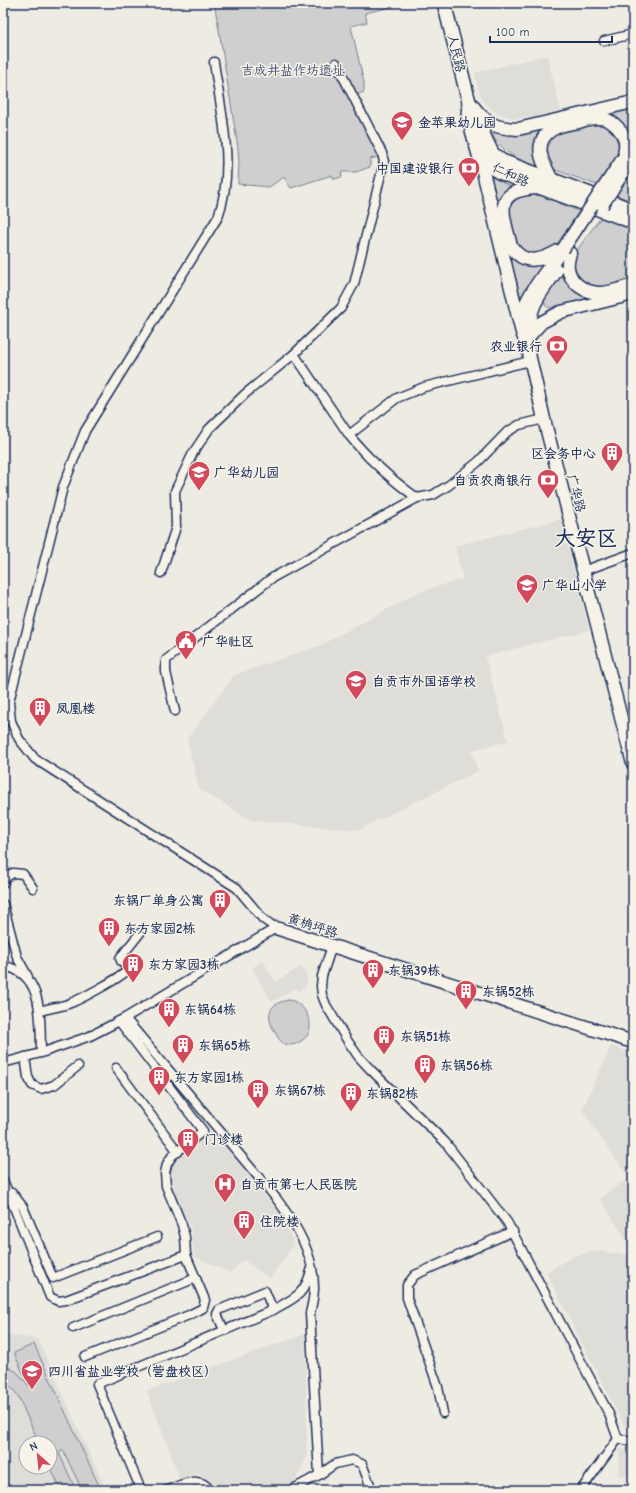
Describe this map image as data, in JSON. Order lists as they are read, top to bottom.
{
  "streets": {
    "main road": [
      "人民路",
      "仁和路",
      "广华路",
      "黄桷坪路"
    ]
  },
  "crossings": [
    ["人民路", "仁和路"]
  ],
  "districts": ["大安区"],
  "parks": ["吉成井盐作坊遗址"],
  "places": {
    "school or university": [
      "金苹果幼儿园",
      "广华幼儿园",
      "广华山小学",
      "自贡市外国语学校",
      "四川省盐业学校（营盘校区）"
    ],
    "bank": ["中国建设银行", "农业银行", "自贡农商银行"],
    "building": [
      "区会务中心",
      "凤凰楼",
      "东锅厂单身公寓",
      "东方家园2栋",
      "东方家园3栋",
      "东锅39栋",
      "东锅52栋",
      "东锅64栋",
      "东锅51栋",
      "东锅65栋",
      "东锅56栋",
      "东方家园1栋",
      "东锅67栋",
      "东锅82栋",
      "门诊楼",
      "住院楼"
    ],
    "public building": ["广华社区"],
    "hospital": ["自贡市第七人民医院"]
  },
  "scale_bar": "100 m",
  "north": "top left"
}
